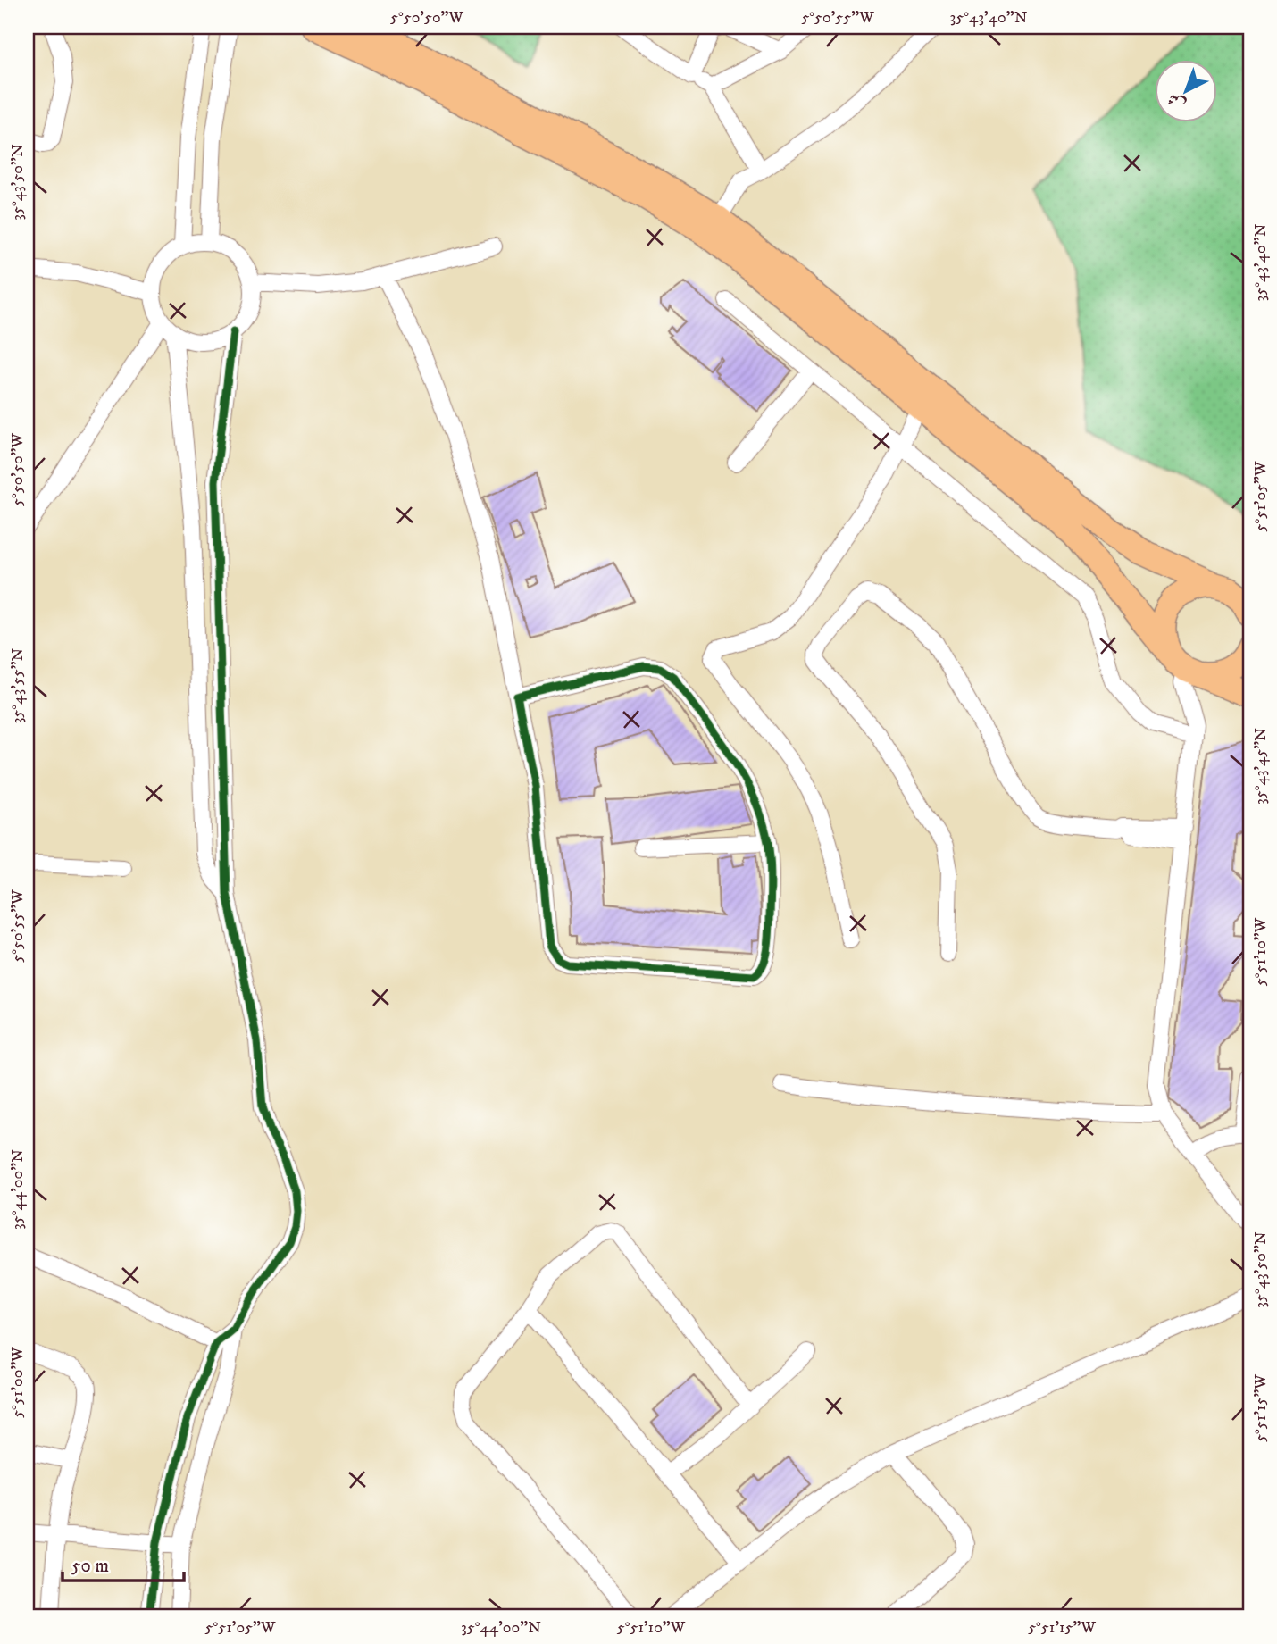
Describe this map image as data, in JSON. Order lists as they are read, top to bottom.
{
  "scale_bar": "50 m",
  "north": "bottom left",
  "coordinates": [
    "5°50'50\"W",
    "5°50'55\"W",
    "35°43'40\"N",
    "35°43'50\"N",
    "5°51'05\"W",
    "35°43'55\"N",
    "35°43'45\"N",
    "5°51'10\"W",
    "35°44'00\"N",
    "5°51'00\"W",
    "5°51'15\"W"
  ]
}
